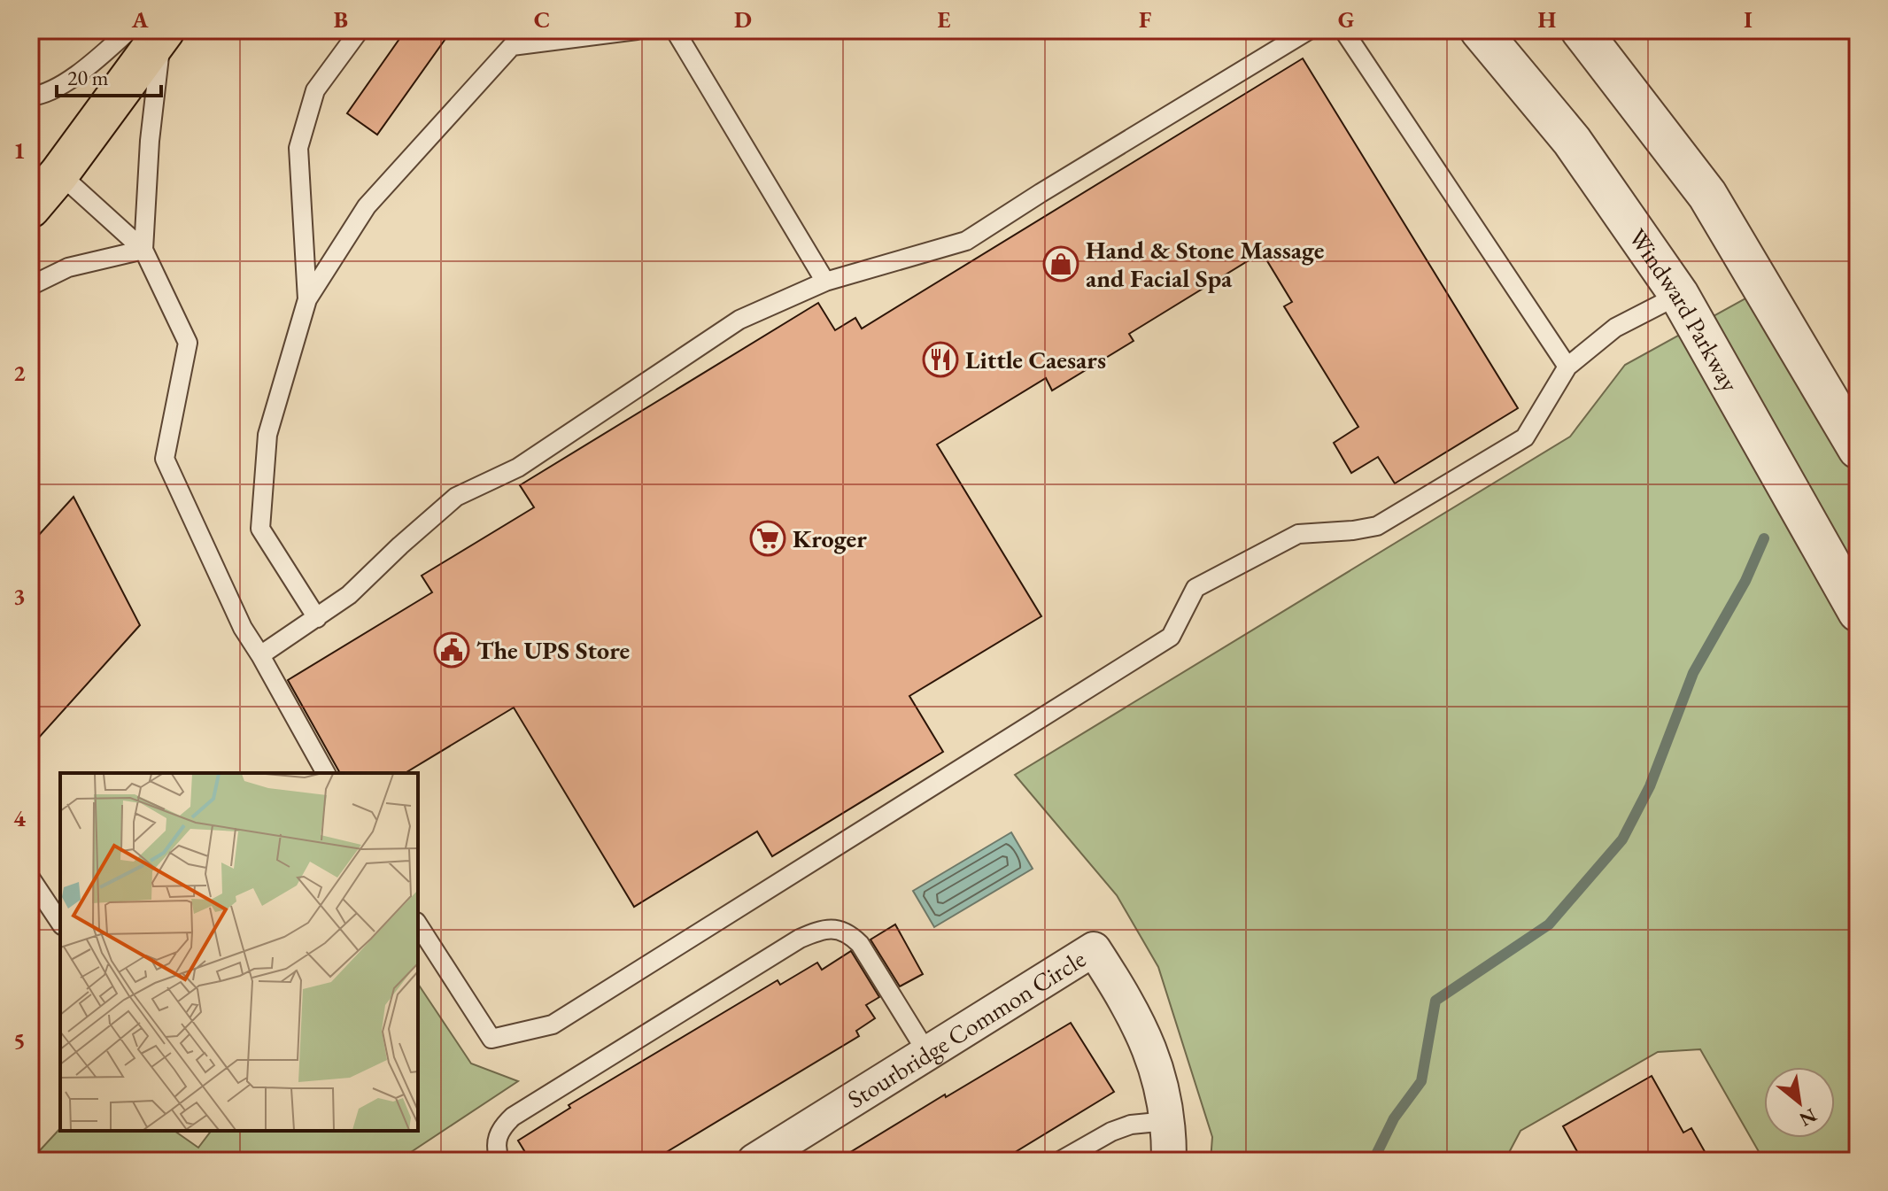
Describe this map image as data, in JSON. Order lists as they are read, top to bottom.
{
  "streets": {
    "street": ["Windward Parkway", "Stourbridge Common Circle"]
  },
  "places": {
    "shop": ["Hand & Stone Massage and Facial Spa"],
    "restaurant": ["Little Caesars"],
    "supermarket": ["Kroger"],
    "public building": ["The UPS Store"]
  },
  "scale_bar": "20 m",
  "north": "bottom right",
  "grid": {
    "columns": [
      "A",
      "B",
      "C",
      "D",
      "E",
      "F",
      "G",
      "H",
      "I"
    ],
    "rows": [
      "1",
      "2",
      "3",
      "4",
      "5"
    ]
  }
}
